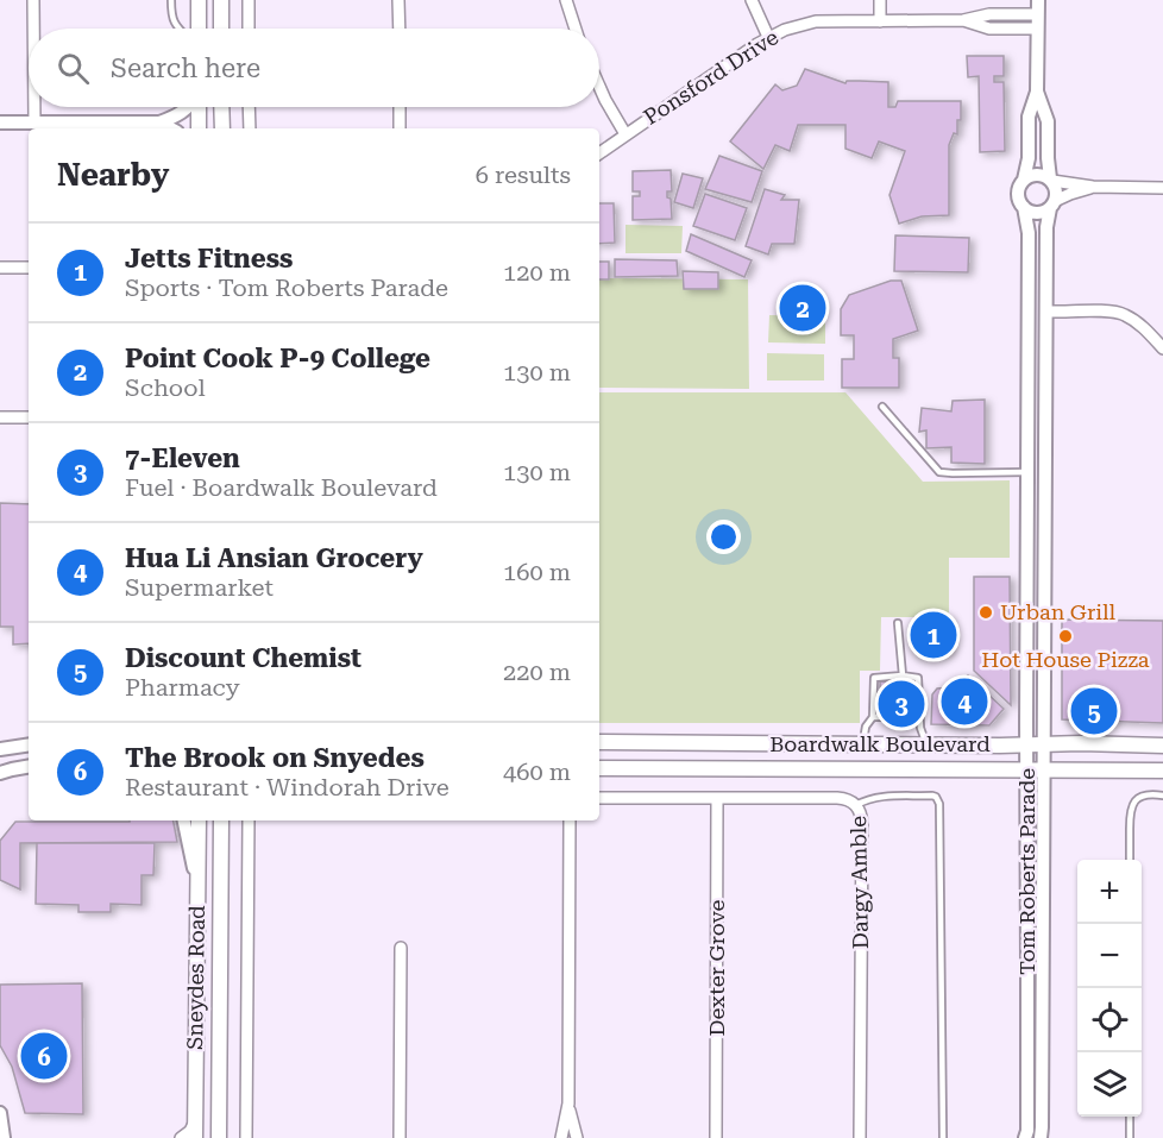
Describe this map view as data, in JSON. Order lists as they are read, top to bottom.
{
  "streets": {
    "main road": ["Boardwalk Boulevard", "Sneydes Road"],
    "street": [
      "Ponsford Drive",
      "Tom Roberts Parade",
      "Dargy Amble",
      "Dexter Grove"
    ]
  },
  "crossings": [
    ["Boardwalk Boulevard", "Tom Roberts Parade"],
    ["Dargy Amble", "Dexter Grove"]
  ],
  "places": ["Urban Grill", "Hot House Pizza"],
  "page": {
    "search": "Search here",
    "heading": ["Nearby", "6 results"],
    "list": [
      {
        "mark": "1",
        "name": "Jetts Fitness",
        "note": "Sports · Tom Roberts Parade",
        "value": "120 m"
      },
      {
        "mark": "2",
        "name": "Point Cook P-9 College",
        "note": "School",
        "value": "130 m"
      },
      {
        "mark": "3",
        "name": "7-Eleven",
        "note": "Fuel · Boardwalk Boulevard",
        "value": "130 m"
      },
      {
        "mark": "4",
        "name": "Hua Li Ansian Grocery",
        "note": "Supermarket",
        "value": "160 m"
      },
      {
        "mark": "5",
        "name": "Discount Chemist",
        "note": "Pharmacy",
        "value": "220 m"
      },
      {
        "mark": "6",
        "name": "The Brook on Snyedes",
        "note": "Restaurant · Windorah Drive",
        "value": "460 m"
      }
    ],
    "pins": [
      "2",
      "1",
      "4",
      "3",
      "5",
      "6"
    ],
    "map_buttons": ["+", "−"]
  }
}
